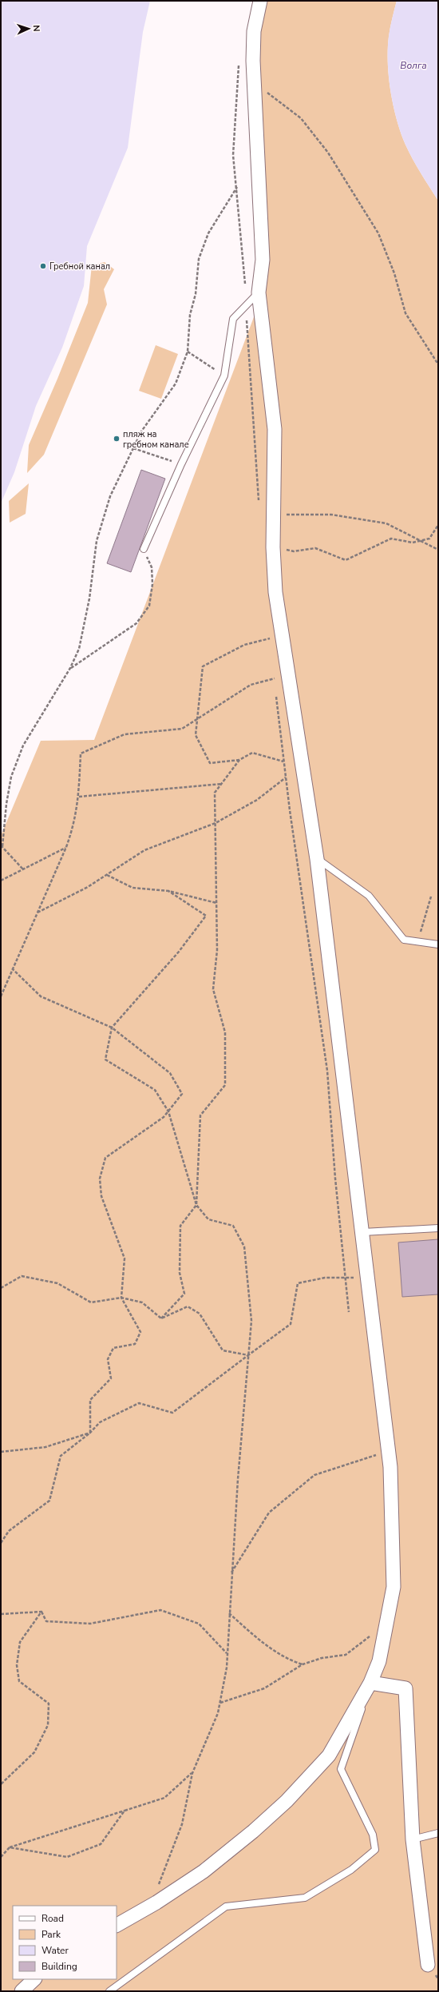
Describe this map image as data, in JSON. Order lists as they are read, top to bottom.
{
  "water": ["Волга"],
  "places": ["Гребной канал", "пляж на гребном канале"],
  "legend": [
    "Road",
    "Park",
    "Water",
    "Building"
  ],
  "north": "right"
}
